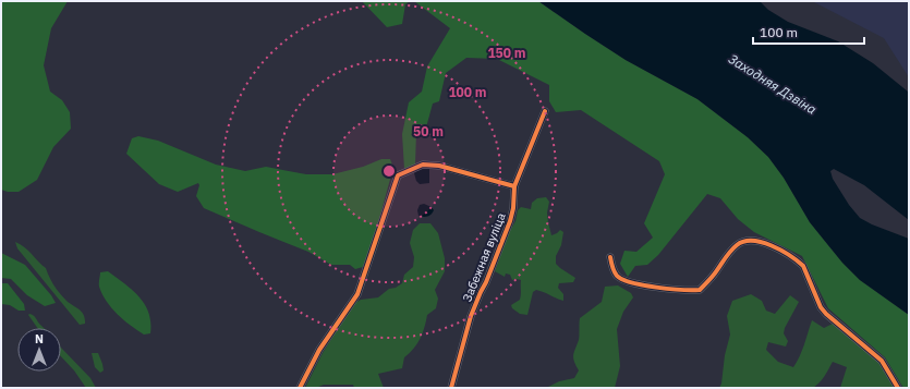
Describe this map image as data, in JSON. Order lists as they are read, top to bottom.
{
  "streets": {
    "street": ["Забежная вуліца"]
  },
  "water": ["Заходняя Дзвіна"],
  "scale_bar": "100 m",
  "north": "top",
  "rings": ["150 m", "100 m", "50 m"]
}
